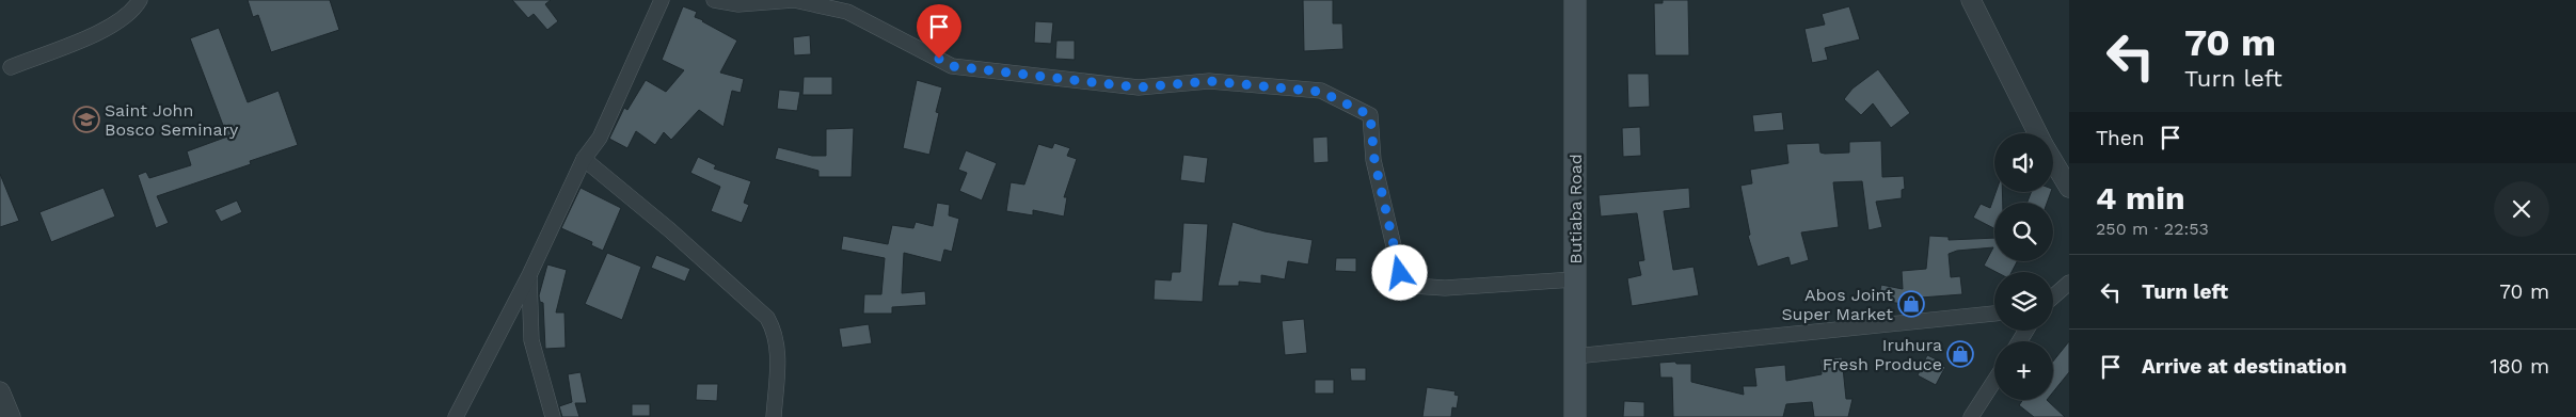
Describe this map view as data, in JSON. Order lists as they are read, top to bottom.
{
  "streets": {
    "main road": ["Butiaba Road"]
  },
  "places": {
    "school or university": ["Saint John Bosco Seminary"],
    "shop": ["Abos Joint Super Market", "Iruhura Fresh Produce"]
  },
  "page": {
    "turn": ["70 m", "Turn left"],
    "then": "Then",
    "map_buttons": "+",
    "heading": ["4 min", "250 m · 22:53"],
    "list": [
      {
        "name": "Turn left",
        "value": "70 m"
      },
      {
        "name": "Arrive at destination",
        "value": "180 m"
      }
    ]
  }
}
